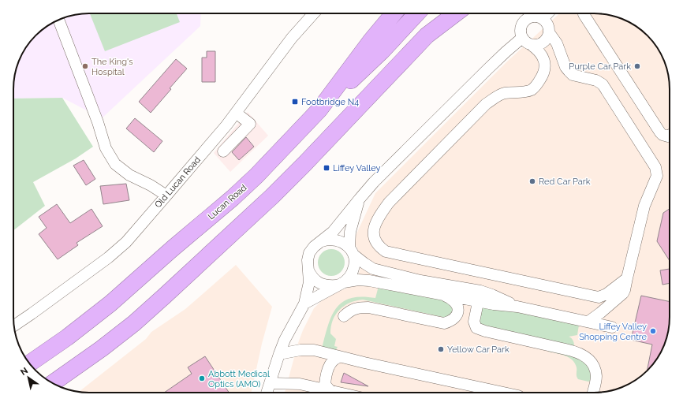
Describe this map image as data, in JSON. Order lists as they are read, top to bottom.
{
  "streets": {
    "highway": ["Lucan Road"],
    "street": ["Old Lucan Road"]
  },
  "places": {
    "other": [
      "The King's Hospital",
      "Purple Car Park",
      "Red Car Park",
      "Liffey Valley Shopping Centre",
      "Yellow Car Park",
      "Abbott Medical Optics (AMO)"
    ],
    "transit": ["Footbridge N4", "Liffey Valley"]
  },
  "north": "top left"
}
